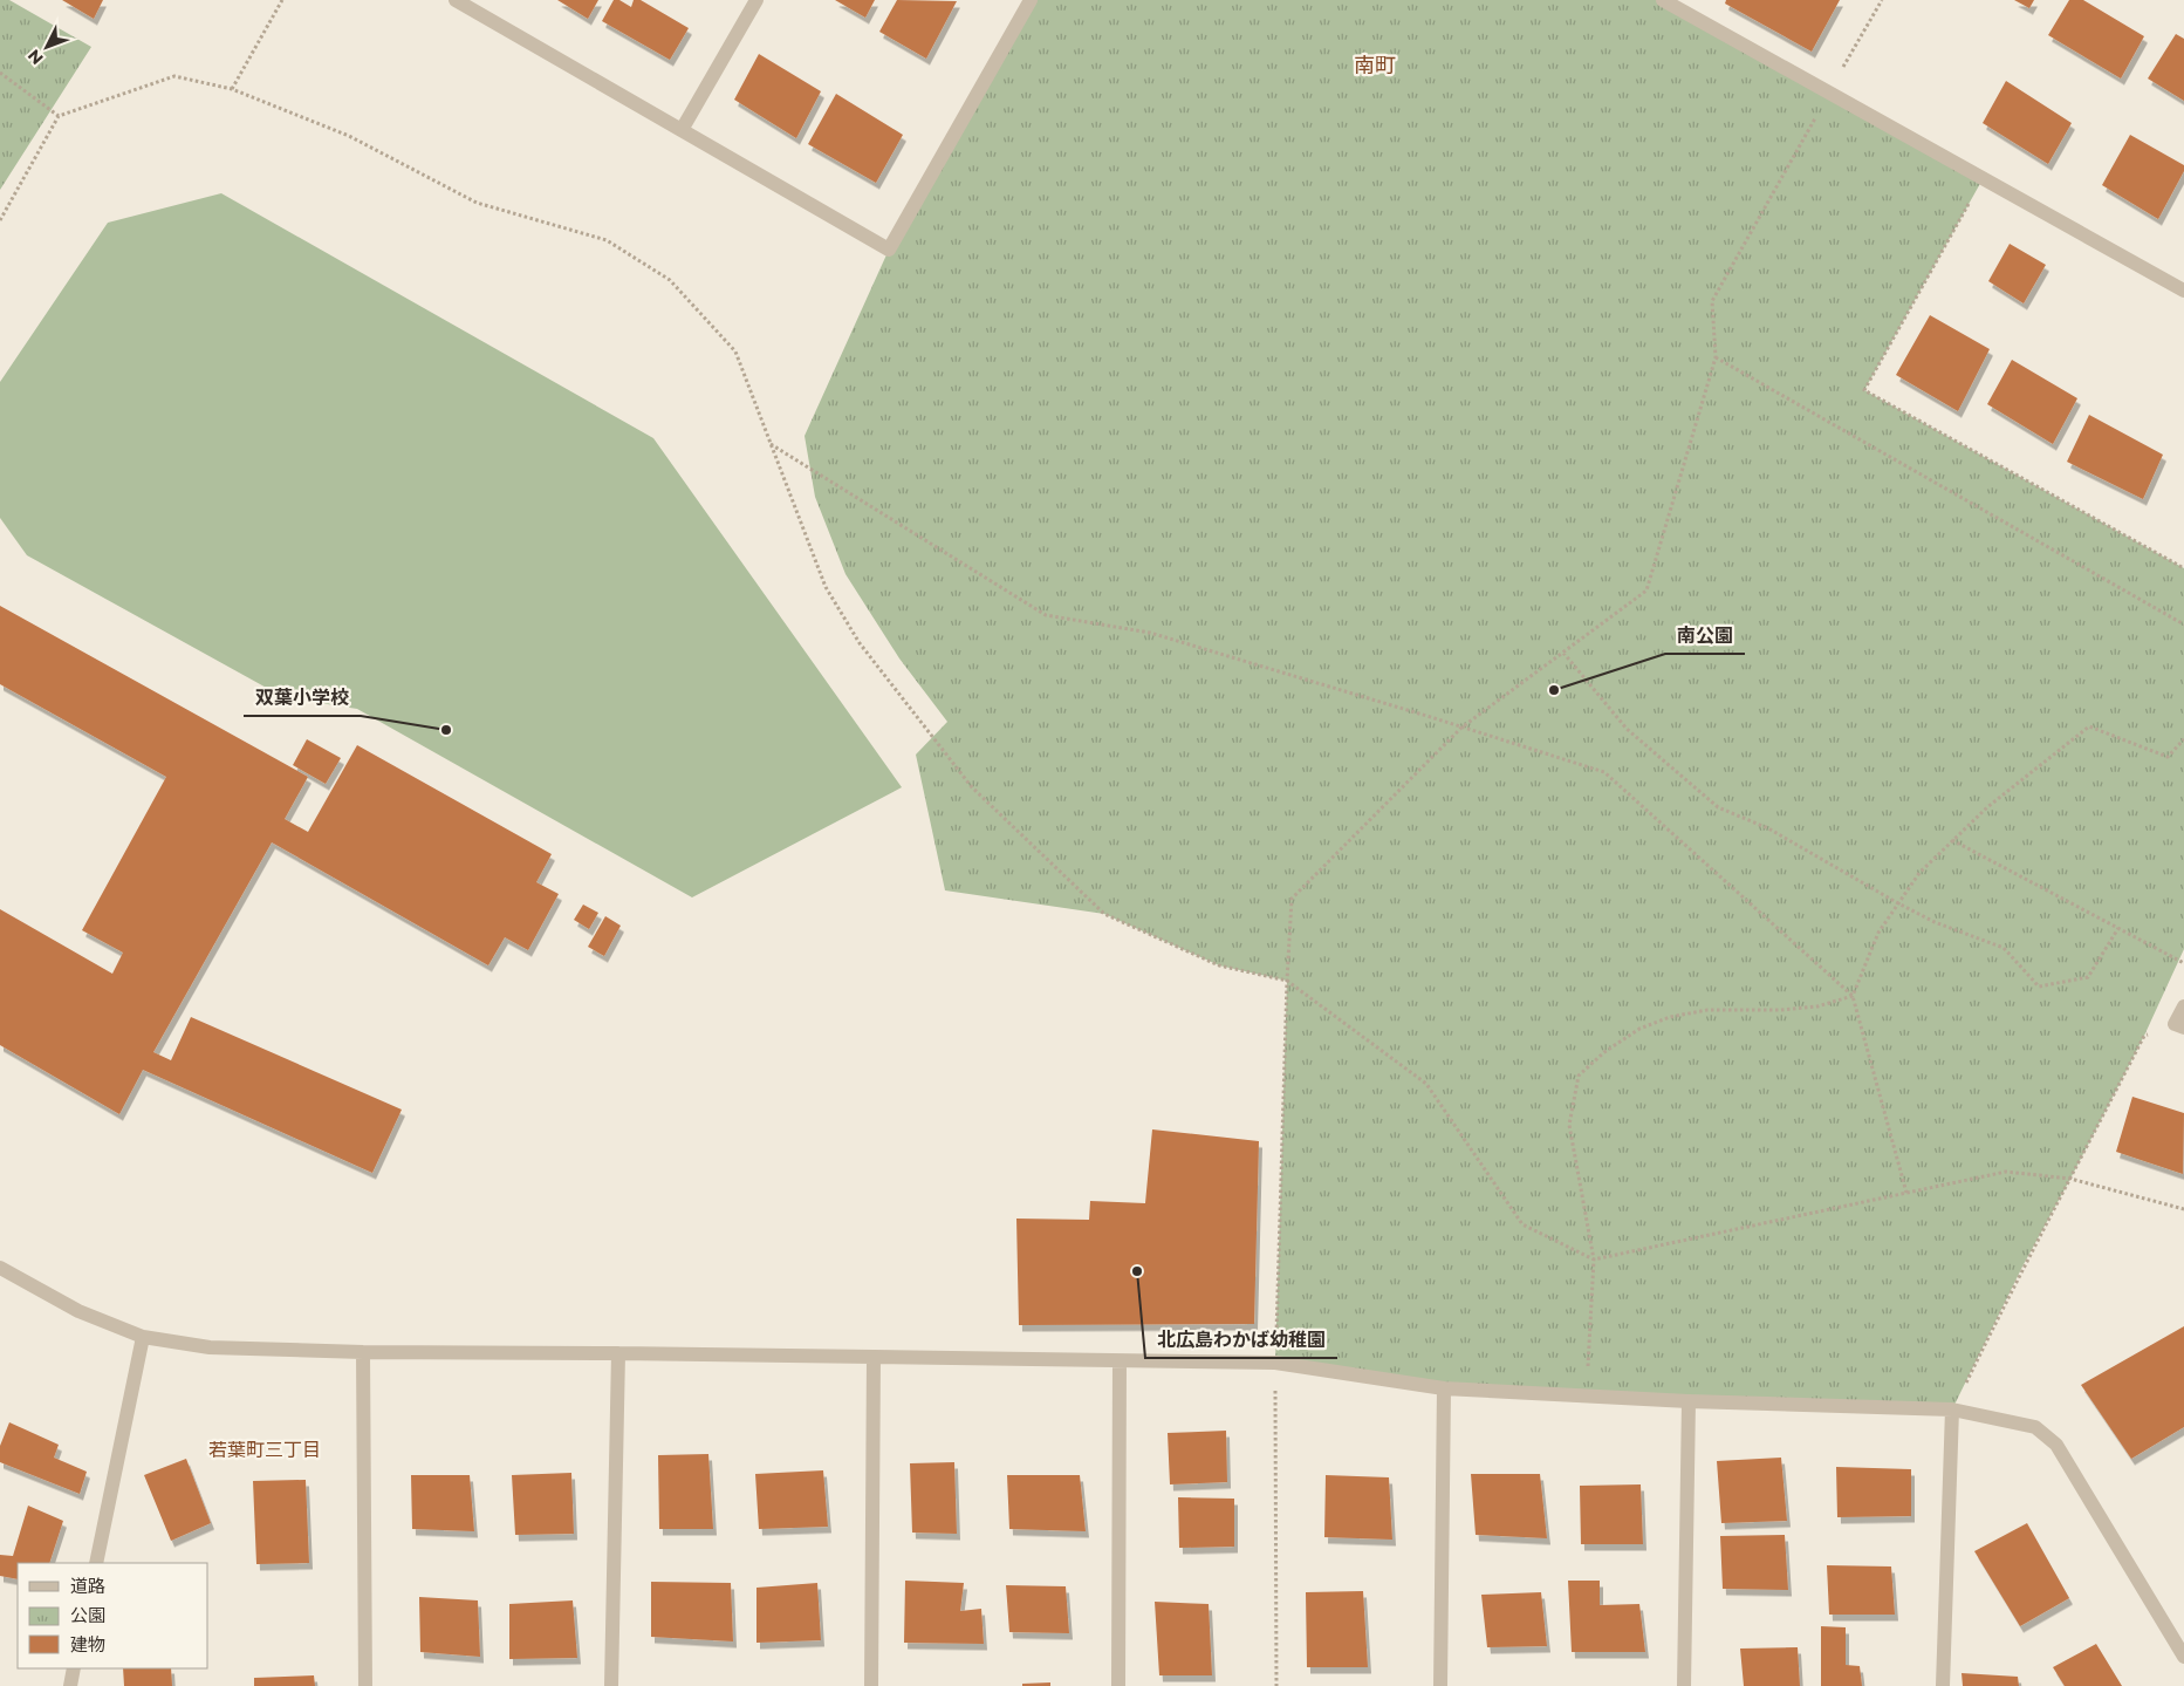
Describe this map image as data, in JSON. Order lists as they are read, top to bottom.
{
  "districts": ["南町", "若葉町三丁目"],
  "places": ["南公園", "双葉小学校", "北広島わかば幼稚園"],
  "legend": ["道路", "公園", "建物"],
  "north": "bottom left"
}
